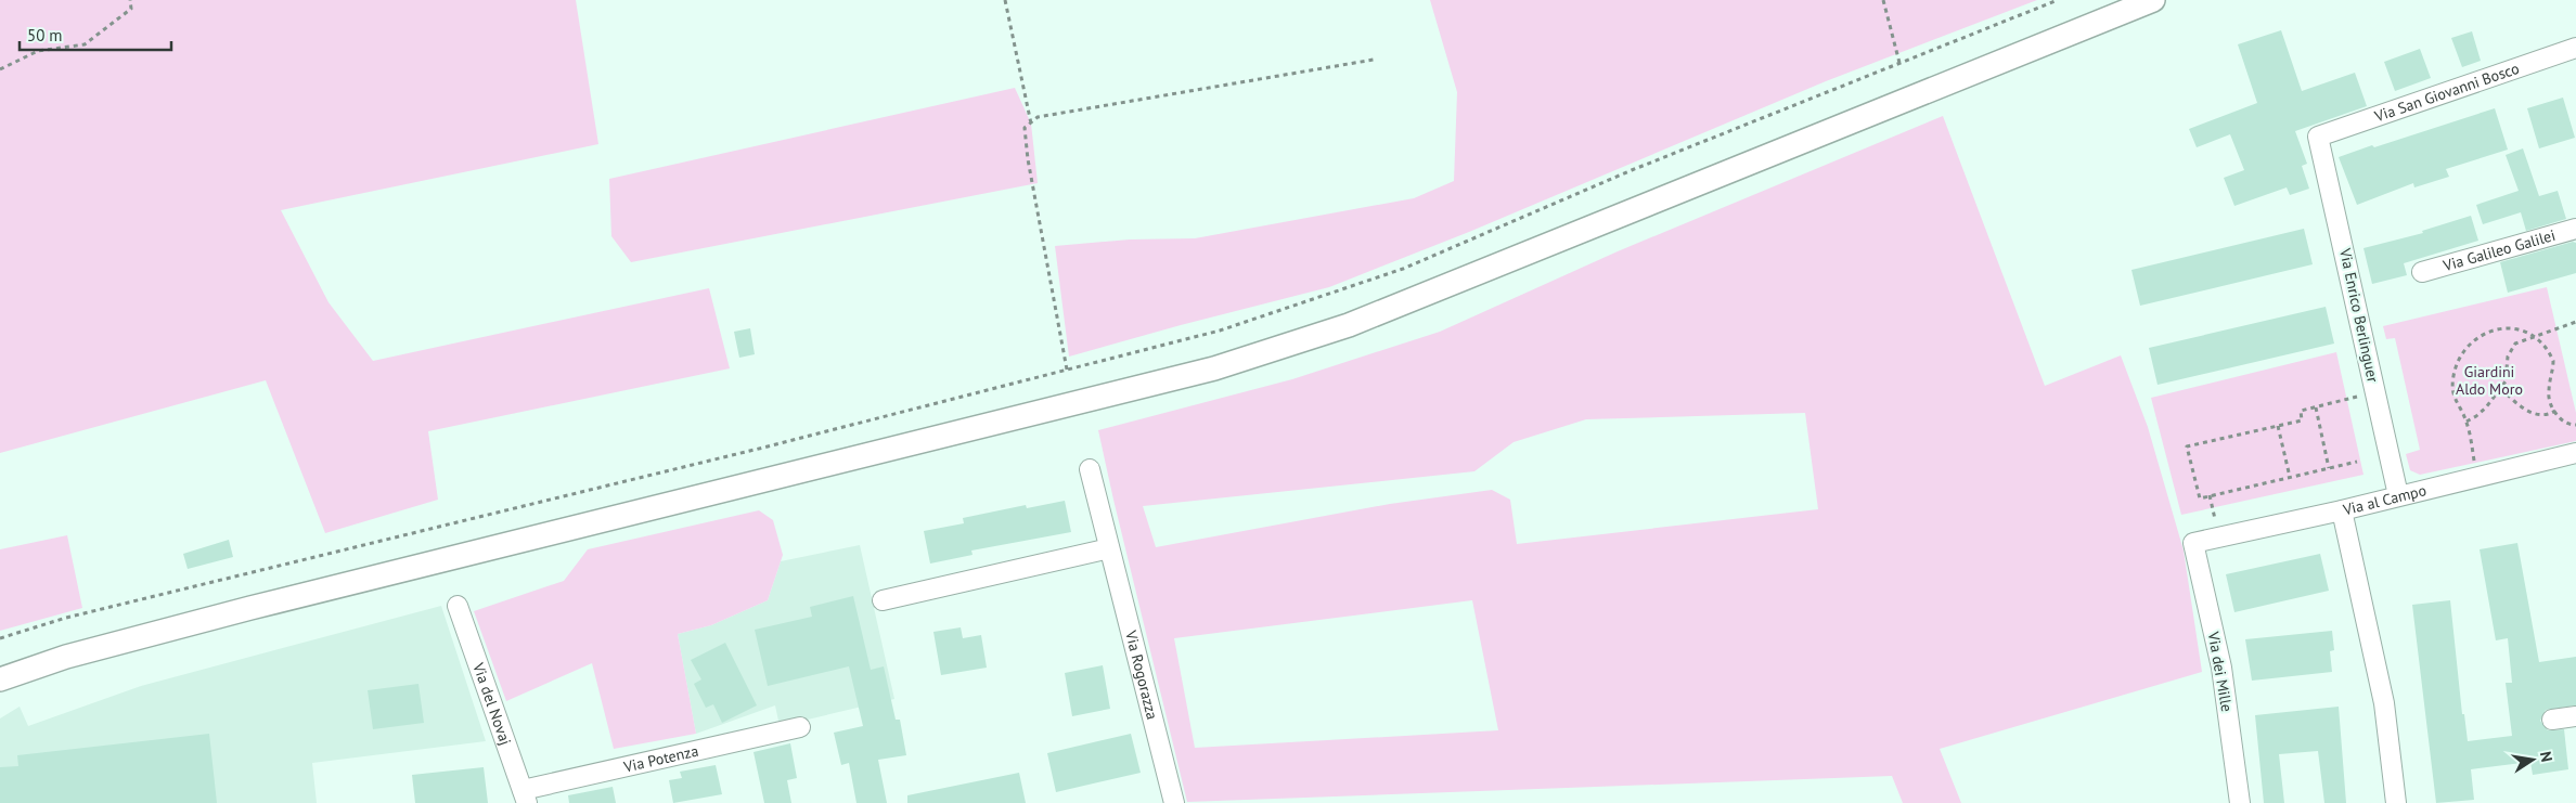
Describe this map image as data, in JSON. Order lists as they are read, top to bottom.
{
  "streets": {
    "street": [
      "Via San Giovanni Bosco",
      "Via Galileo Galilei",
      "Via Enrico Berlinguer",
      "Via al Campo",
      "Via dei Mille",
      "Via Rogorazza",
      "Via del Novaj",
      "Via Potenza"
    ]
  },
  "crossings": [
    ["Via San Giovanni Bosco", "Via Enrico Berlinguer"],
    ["Via Enrico Berlinguer", "Via al Campo"],
    ["Via al Campo", "Via dei Mille"],
    ["Via del Novaj", "Via Potenza"]
  ],
  "parks": ["Giardini Aldo Moro"],
  "scale_bar": "50 m",
  "north": "right"
}
